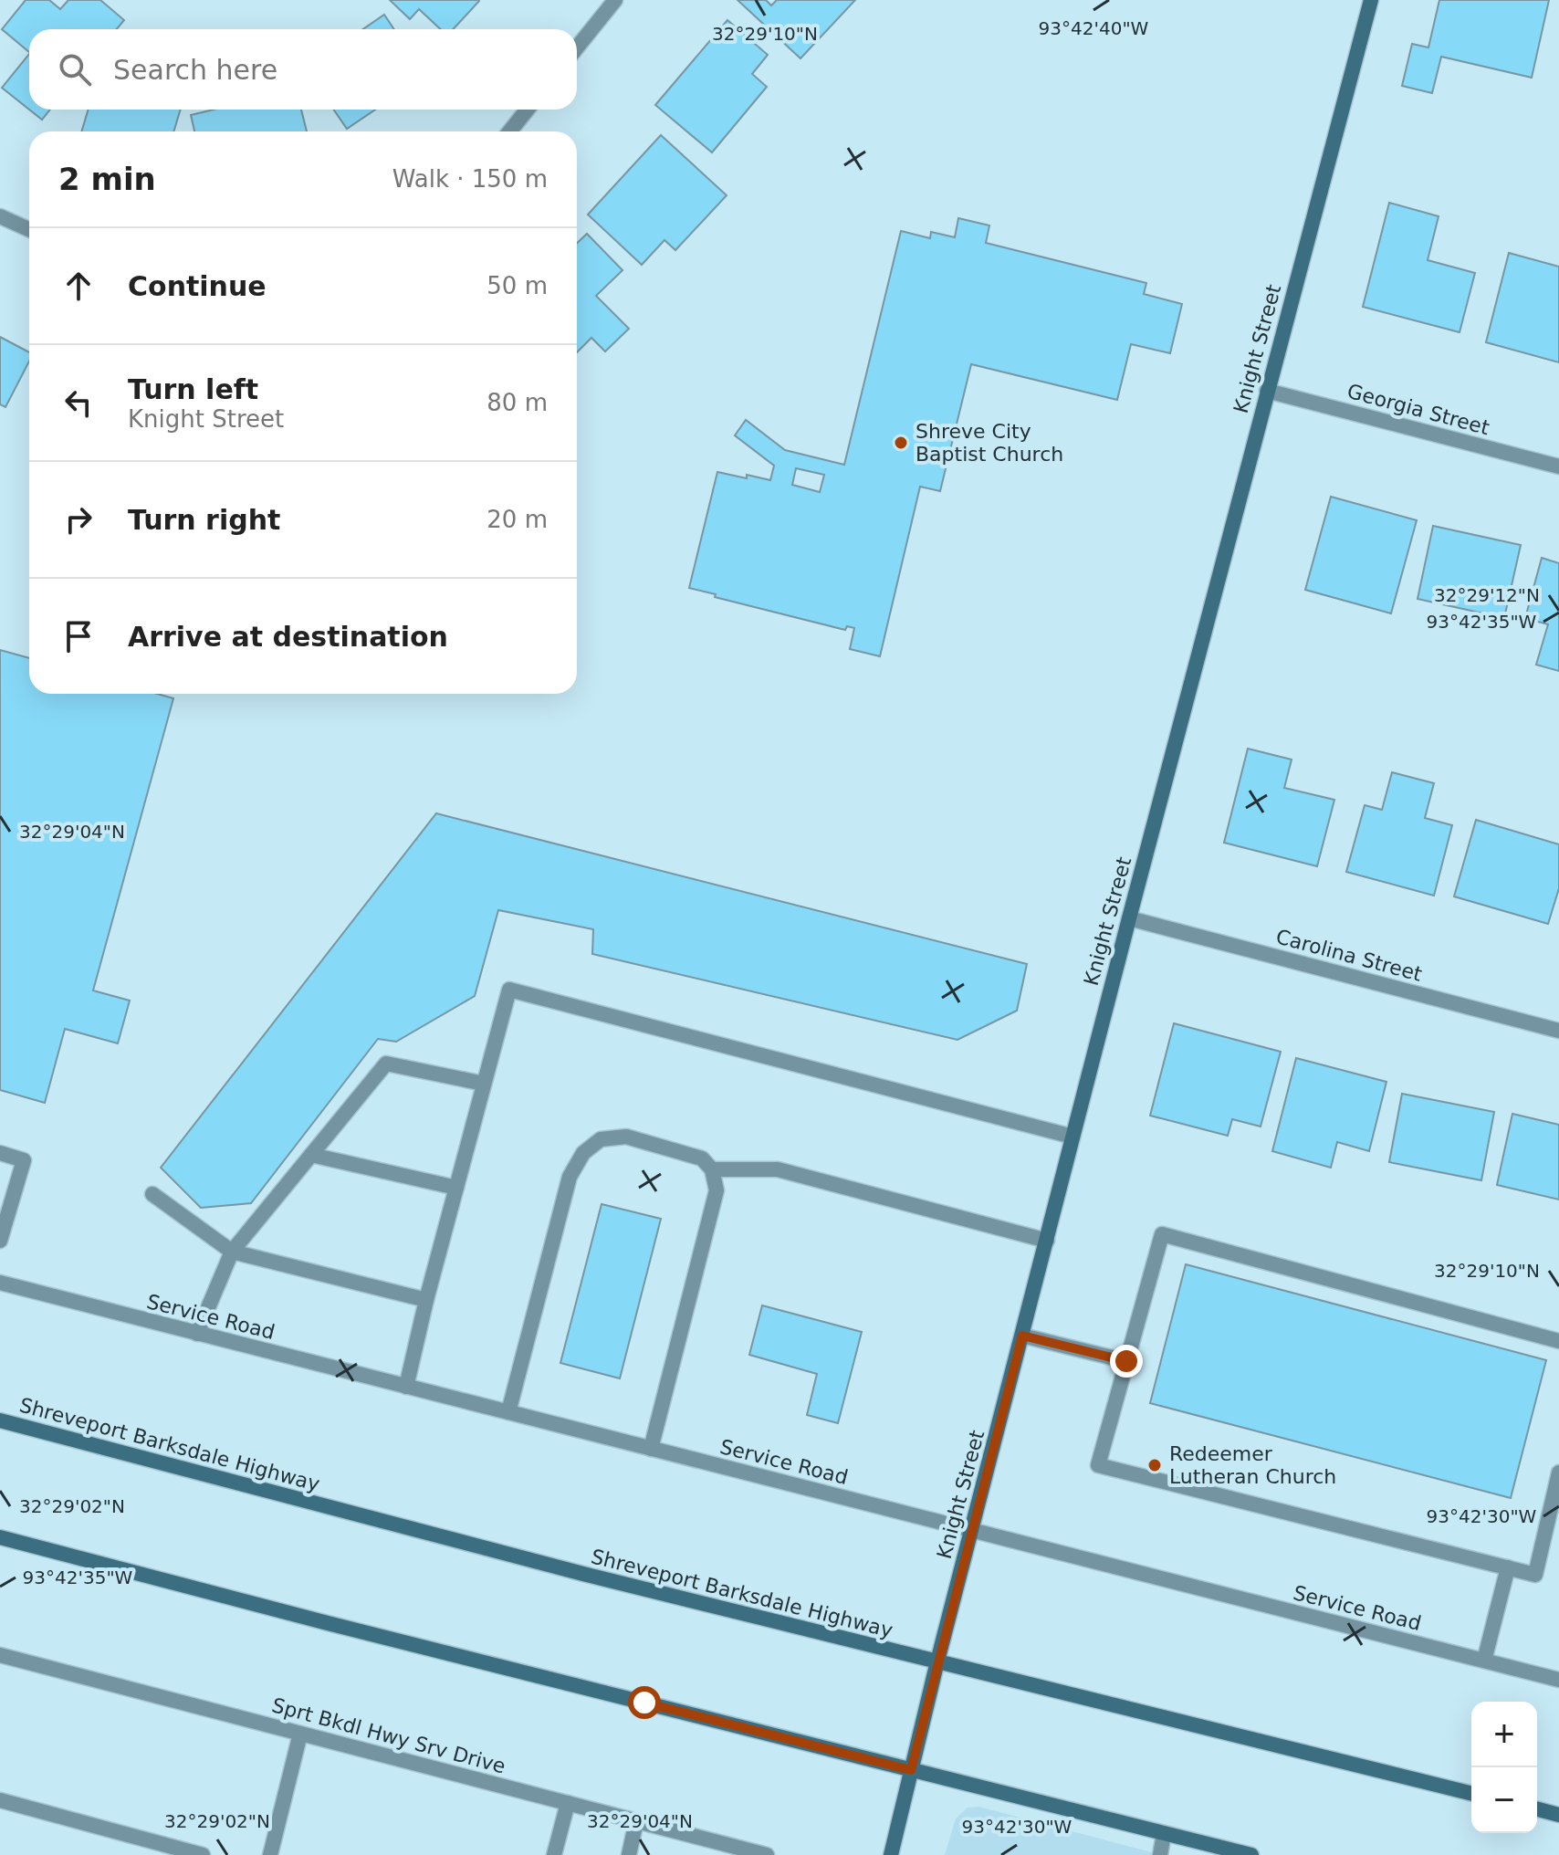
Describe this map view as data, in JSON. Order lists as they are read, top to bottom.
{
  "streets": {
    "main road": ["Knight Street", "Shreveport Barksdale Highway"],
    "street": [
      "Georgia Street",
      "Carolina Street",
      "Service Road",
      "Sprt Bkdl Hwy Srv Drive"
    ]
  },
  "crossings": [
    ["Knight Street", "Georgia Street"],
    ["Knight Street", "Carolina Street"],
    ["Knight Street", "Service Road"],
    ["Knight Street", "Shreveport Barksdale Highway"]
  ],
  "places": ["Shreve City Baptist Church", "Redeemer Lutheran Church"],
  "page": {
    "search": "Search here",
    "heading": ["2 min", "Walk · 150 m"],
    "list": [
      ["Continue", "50 m"],
      ["Turn left", "Knight Street", "80 m"],
      ["Turn right", "20 m"],
      "Arrive at destination"
    ],
    "map_buttons": ["+", "−"]
  },
  "coordinates": [
    "93°42'40\"W",
    "32°29'10\"N",
    "32°29'12\"N",
    "93°42'35\"W",
    "32°29'04\"N",
    "32°29'02\"N",
    "93°42'30\"W"
  ]
}
